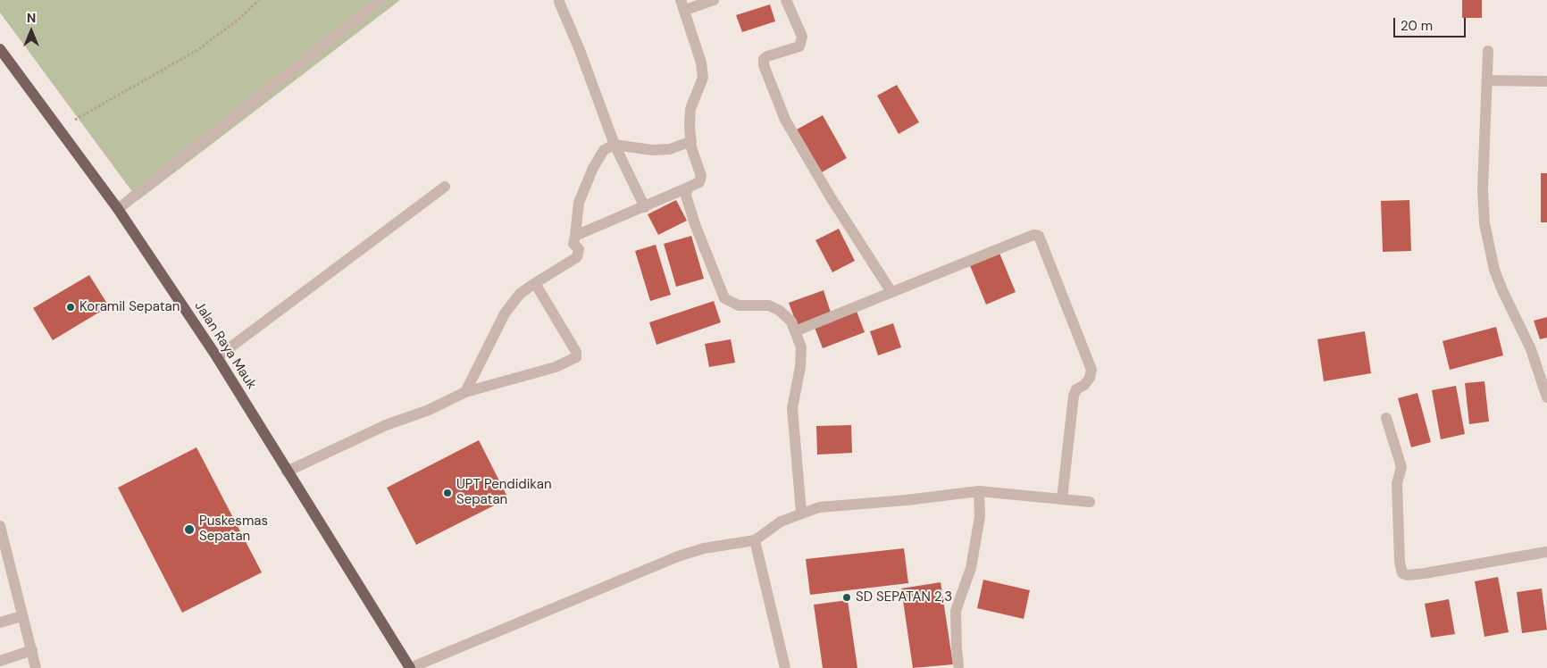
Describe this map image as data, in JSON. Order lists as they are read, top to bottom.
{
  "streets": {
    "main road": ["Jalan Raya Mauk"]
  },
  "places": [
    "Koramil Sepatan",
    "UPT Pendidikan Sepatan",
    "Puskesmas Sepatan",
    "SD SEPATAN 2,3"
  ],
  "scale_bar": "20 m",
  "north": "top"
}
